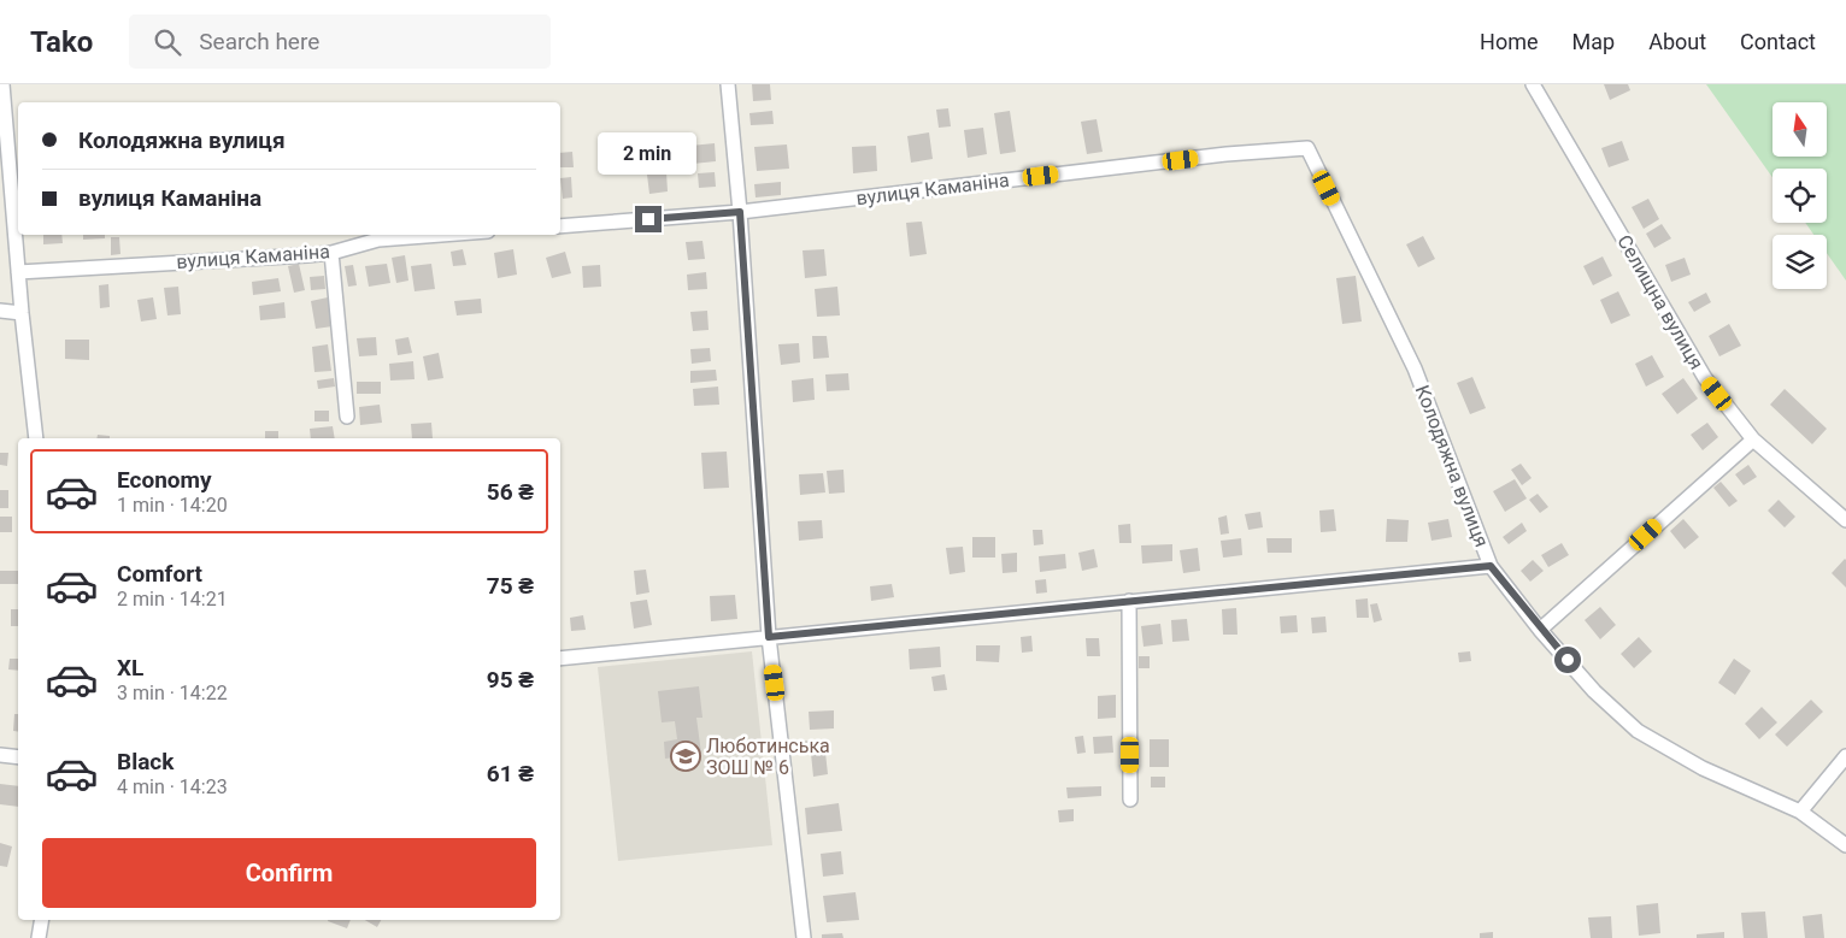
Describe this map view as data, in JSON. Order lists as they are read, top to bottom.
{
  "streets": {
    "street": ["вулиця Каманіна", "Селищна вулиця", "Колодяжна вулиця"]
  },
  "crossings": [
    ["вулиця Каманіна", "Колодяжна вулиця"]
  ],
  "places": {
    "school or university": ["Люботинська ЗОШ № 6"]
  },
  "north": "top",
  "page": {
    "header": "Tako",
    "search": "Search here",
    "nav": [
      "Home",
      "Map",
      "About",
      "Contact"
    ],
    "banner": ["Колодяжна вулиця", "вулиця Каманіна"],
    "bubble": "2 min",
    "list": [
      {
        "name": "Economy",
        "note": "1 min · 14:20",
        "value": "56 ₴"
      },
      {
        "name": "Comfort",
        "note": "2 min · 14:21",
        "value": "75 ₴"
      },
      {
        "name": "XL",
        "note": "3 min · 14:22",
        "value": "95 ₴"
      },
      {
        "name": "Black",
        "note": "4 min · 14:23",
        "value": "61 ₴"
      }
    ],
    "buttons": "Confirm"
  }
}
